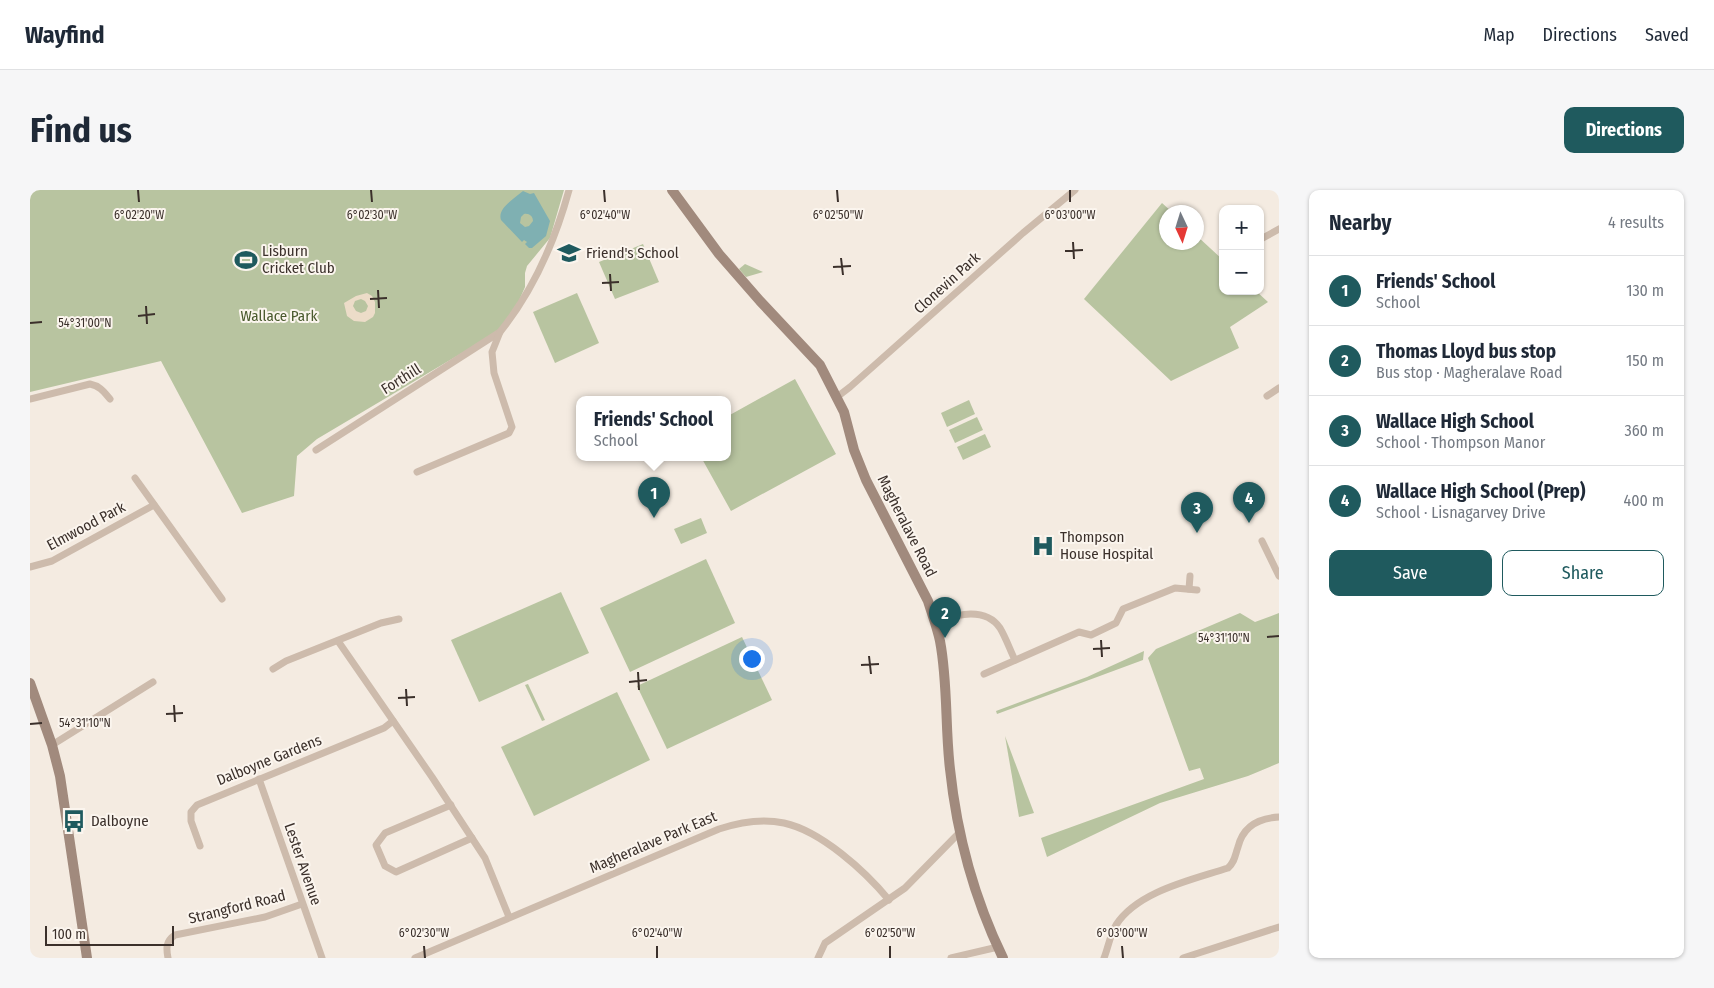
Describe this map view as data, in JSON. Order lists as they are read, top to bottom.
{
  "streets": {
    "street": [
      "Clonevin Park",
      "Forthill",
      "Elmwood Park",
      "Magheralave Road",
      "Dalboyne Gardens",
      "Magheralave Park East",
      "Lester Avenue",
      "Strangford Road"
    ]
  },
  "crossings": [
    ["Clonevin Park", "Magheralave Road"],
    ["Dalboyne Gardens", "Lester Avenue"],
    ["Lester Avenue", "Strangford Road"]
  ],
  "parks": ["Wallace Park"],
  "places": {
    "school or university": ["Friend's School"],
    "sports": ["Lisburn Cricket Club"],
    "hospital": ["Thompson House Hospital"],
    "bus stop": ["Dalboyne"]
  },
  "scale_bar": "100 m",
  "north": "bottom",
  "page": {
    "header": "Wayfind",
    "nav": ["Map", "Directions", "Saved"],
    "buttons": [
      "Directions",
      ["Save", "Share"]
    ],
    "title": "Find us",
    "heading": ["Nearby", "4 results"],
    "map_buttons": ["+", "−"],
    "list": [
      {
        "mark": "1",
        "name": "Friends' School",
        "note": "School",
        "value": "130 m"
      },
      {
        "mark": "2",
        "name": "Thomas Lloyd bus stop",
        "note": "Bus stop · Magheralave Road",
        "value": "150 m"
      },
      {
        "mark": "3",
        "name": "Wallace High School",
        "note": "School · Thompson Manor",
        "value": "360 m"
      },
      {
        "mark": "4",
        "name": "Wallace High School (Prep)",
        "note": "School · Lisnagarvey Drive",
        "value": "400 m"
      }
    ],
    "popup": ["Friends' School", "School"],
    "pins": [
      "1",
      "4",
      "3",
      "2"
    ],
    "scale": "100 m"
  },
  "coordinates": [
    "6°02'20\"W",
    "6°02'30\"W",
    "6°02'40\"W",
    "6°02'50\"W",
    "6°03'00\"W",
    "54°31'00\"N",
    "54°31'10\"N"
  ]
}
